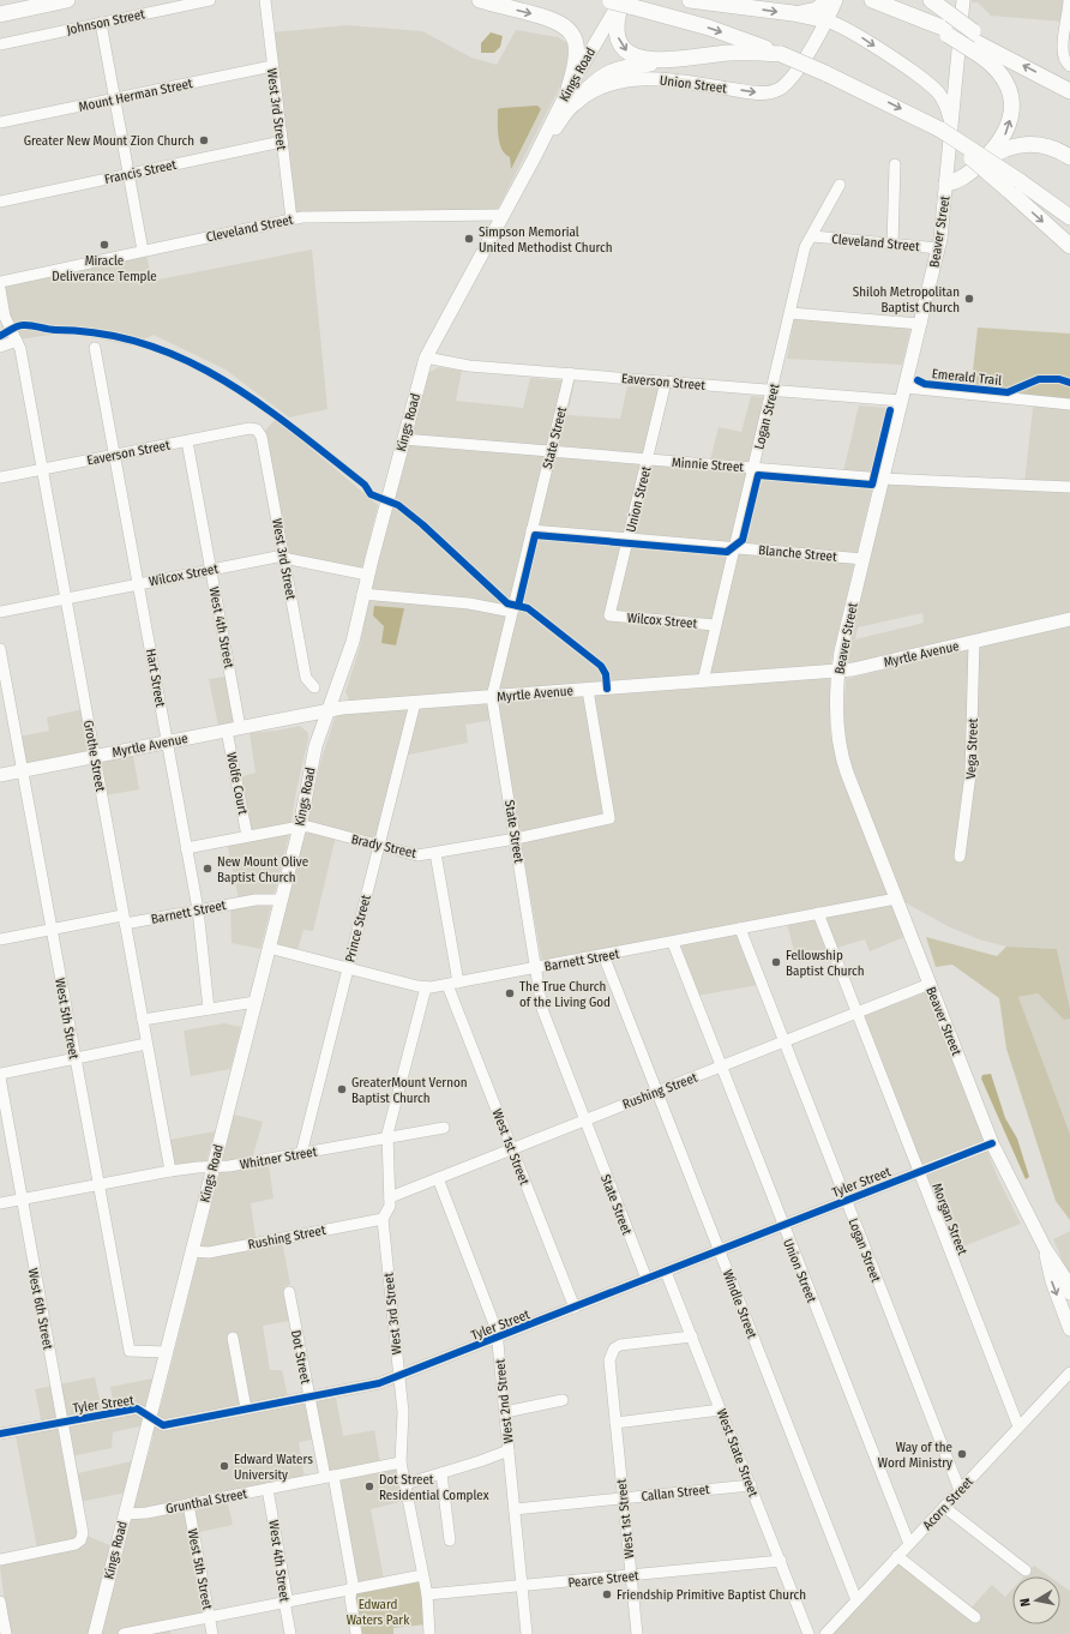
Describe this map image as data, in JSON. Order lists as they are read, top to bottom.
{
  "streets": {
    "main road": [
      "Kings Road",
      "Union Street",
      "Beaver Street",
      "Myrtle Avenue"
    ],
    "street": [
      "Johnson Street",
      "Mount Herman Street",
      "West 3rd Street",
      "Francis Street",
      "Cleveland Street",
      "Eaverson Street",
      "Logan Street",
      "State Street",
      "Minnie Street",
      "Blanche Street",
      "Wilcox Street",
      "West 4th Street",
      "Hart Street",
      "Vega Street",
      "Grothe Street",
      "Wolfe Court",
      "Brady Street",
      "Barnett Street",
      "Prince Street",
      "West 5th Street",
      "Rushing Street",
      "West 1st Street",
      "Whitner Street",
      "Tyler Street",
      "Morgan Street",
      "Windle Street",
      "West 6th Street",
      "Dot Street",
      "West 2nd Street",
      "West State Street",
      "Callan Street",
      "Grunthal Street",
      "Acorn Street",
      "Pearce Street"
    ],
    "cycle path": ["Emerald Trail"]
  },
  "crossings": [
    ["Kings Road", "Union Street"],
    ["Kings Road", "Cleveland Street"],
    ["Kings Road", "Eaverson Street"],
    ["Kings Road", "Minnie Street"],
    ["Kings Road", "Wilcox Street"],
    ["Kings Road", "Myrtle Avenue"],
    ["Kings Road", "Brady Street"],
    ["Kings Road", "Barnett Street"],
    ["Kings Road", "West 5th Street"],
    ["Kings Road", "Rushing Street"],
    ["Kings Road", "Whitner Street"],
    ["Kings Road", "Tyler Street"],
    ["Kings Road", "Grunthal Street"],
    ["Union Street", "Eaverson Street"],
    ["Union Street", "Minnie Street"],
    ["Union Street", "Blanche Street"],
    ["Union Street", "Wilcox Street"],
    ["Union Street", "Barnett Street"],
    ["Union Street", "Rushing Street"],
    ["Union Street", "Tyler Street"],
    ["Union Street", "Acorn Street"],
    ["Mount Herman Street", "West 3rd Street"],
    ["West 3rd Street", "Francis Street"],
    ["West 3rd Street", "Cleveland Street"],
    ["West 3rd Street", "Eaverson Street"],
    ["West 3rd Street", "Wilcox Street"],
    ["West 3rd Street", "Rushing Street"],
    ["West 3rd Street", "Whitner Street"],
    ["West 3rd Street", "Tyler Street"],
    ["West 3rd Street", "Grunthal Street"],
    ["West 3rd Street", "Pearce Street"],
    ["Cleveland Street", "Beaver Street"],
    ["Cleveland Street", "Logan Street"],
    ["Beaver Street", "Eaverson Street"],
    ["Beaver Street", "Minnie Street"],
    ["Beaver Street", "Blanche Street"],
    ["Beaver Street", "Myrtle Avenue"],
    ["Beaver Street", "Barnett Street"],
    ["Beaver Street", "Rushing Street"],
    ["Beaver Street", "Tyler Street"],
    ["Eaverson Street", "Logan Street"],
    ["Eaverson Street", "State Street"],
    ["Eaverson Street", "West 4th Street"],
    ["Eaverson Street", "Hart Street"],
    ["Eaverson Street", "Grothe Street"],
    ["Logan Street", "Minnie Street"],
    ["Logan Street", "Blanche Street"],
    ["Logan Street", "Wilcox Street"],
    ["Logan Street", "Myrtle Avenue"],
    ["Logan Street", "Barnett Street"],
    ["Logan Street", "Rushing Street"],
    ["Logan Street", "Tyler Street"],
    ["Logan Street", "Acorn Street"],
    ["State Street", "Minnie Street"],
    ["State Street", "Blanche Street"],
    ["State Street", "Myrtle Avenue"],
    ["State Street", "Brady Street"],
    ["State Street", "Barnett Street"],
    ["State Street", "Rushing Street"],
    ["State Street", "Tyler Street"],
    ["Wilcox Street", "West 4th Street"],
    ["Wilcox Street", "Hart Street"],
    ["Wilcox Street", "Grothe Street"],
    ["West 4th Street", "Myrtle Avenue"],
    ["West 4th Street", "Grunthal Street"],
    ["Myrtle Avenue", "Hart Street"],
    ["Myrtle Avenue", "Vega Street"],
    ["Myrtle Avenue", "Grothe Street"],
    ["Myrtle Avenue", "Wolfe Court"],
    ["Myrtle Avenue", "Brady Street"],
    ["Myrtle Avenue", "Prince Street"],
    ["Myrtle Avenue", "West 5th Street"],
    ["Hart Street", "Brady Street"],
    ["Hart Street", "Barnett Street"],
    ["Grothe Street", "Barnett Street"],
    ["Grothe Street", "Whitner Street"],
    ["Wolfe Court", "Brady Street"],
    ["Brady Street", "Prince Street"],
    ["Brady Street", "West 1st Street"],
    ["Barnett Street", "Prince Street"],
    ["Barnett Street", "West 5th Street"],
    ["Barnett Street", "West 1st Street"],
    ["Barnett Street", "Morgan Street"],
    ["Barnett Street", "Windle Street"],
    ["Prince Street", "Whitner Street"],
    ["West 5th Street", "Whitner Street"],
    ["West 5th Street", "Grunthal Street"],
    ["Rushing Street", "West 1st Street"],
    ["Rushing Street", "Morgan Street"],
    ["Rushing Street", "Windle Street"],
    ["Rushing Street", "West 2nd Street"],
    ["West 1st Street", "Tyler Street"],
    ["West 1st Street", "West State Street"],
    ["West 1st Street", "Callan Street"],
    ["West 1st Street", "Pearce Street"],
    ["Whitner Street", "West 6th Street"],
    ["Tyler Street", "Morgan Street"],
    ["Tyler Street", "Windle Street"],
    ["Tyler Street", "West 6th Street"],
    ["Tyler Street", "Dot Street"],
    ["Tyler Street", "West 2nd Street"],
    ["Tyler Street", "West State Street"],
    ["Morgan Street", "Acorn Street"],
    ["Windle Street", "Acorn Street"],
    ["Dot Street", "Grunthal Street"],
    ["West 2nd Street", "Callan Street"],
    ["West 2nd Street", "Pearce Street"],
    ["West State Street", "Callan Street"],
    ["West State Street", "Pearce Street"]
  ],
  "parks": ["Edward Waters Park"],
  "places": [
    "Greater New Mount Zion Church",
    "Simpson Memorial United Methodist Church",
    "Miracle Deliverance Temple",
    "Shiloh Metropolitan Baptist Church",
    "New Mount Olive Baptist Church",
    "Fellowship Baptist Church",
    "The True Church of the Living God",
    "GreaterMount Vernon Baptist Church",
    "Way of the Word Ministry",
    "Edward Waters University",
    "Dot Street Residential Complex",
    "Friendship Primitive Baptist Church"
  ],
  "north": "left"
}
